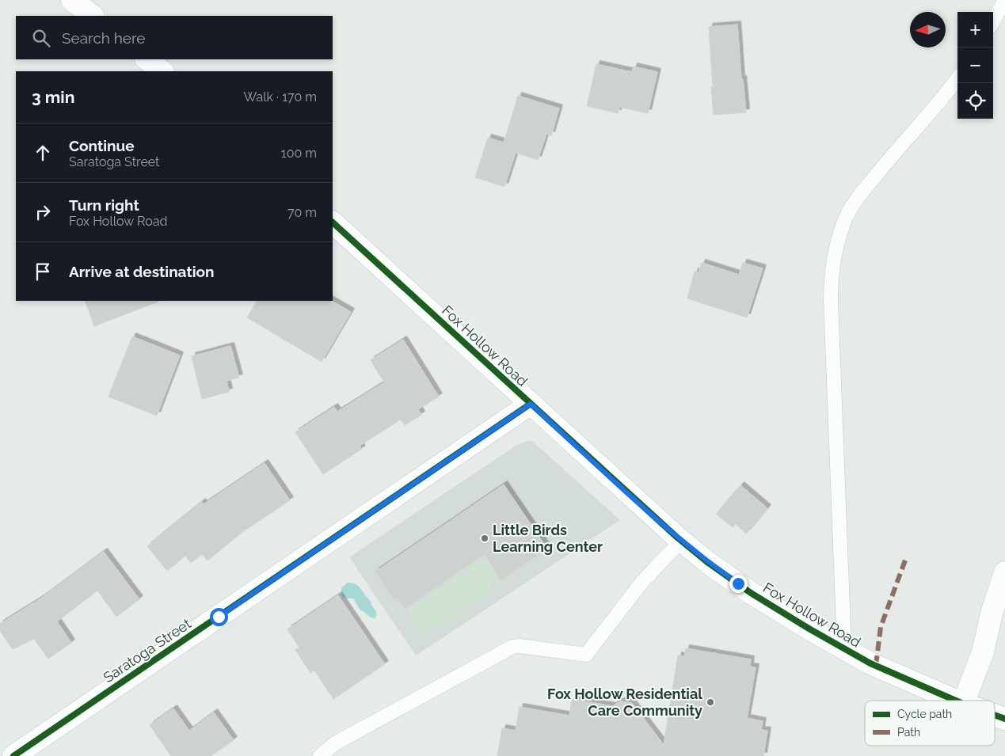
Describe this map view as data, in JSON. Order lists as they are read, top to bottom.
{
  "streets": {
    "main road": ["Fox Hollow Road", "Saratoga Street"]
  },
  "crossings": [
    ["Fox Hollow Road", "Saratoga Street"]
  ],
  "places": ["Little Birds Learning Center", "Fox Hollow Residential Care Community"],
  "legend": ["Cycle path", "Path"],
  "north": "left",
  "page": {
    "map_buttons": ["+", "−"],
    "search": "Search here",
    "heading": ["3 min", "Walk · 170 m"],
    "list": [
      ["Continue", "Saratoga Street", "100 m"],
      ["Turn right", "Fox Hollow Road", "70 m"],
      "Arrive at destination"
    ]
  }
}
